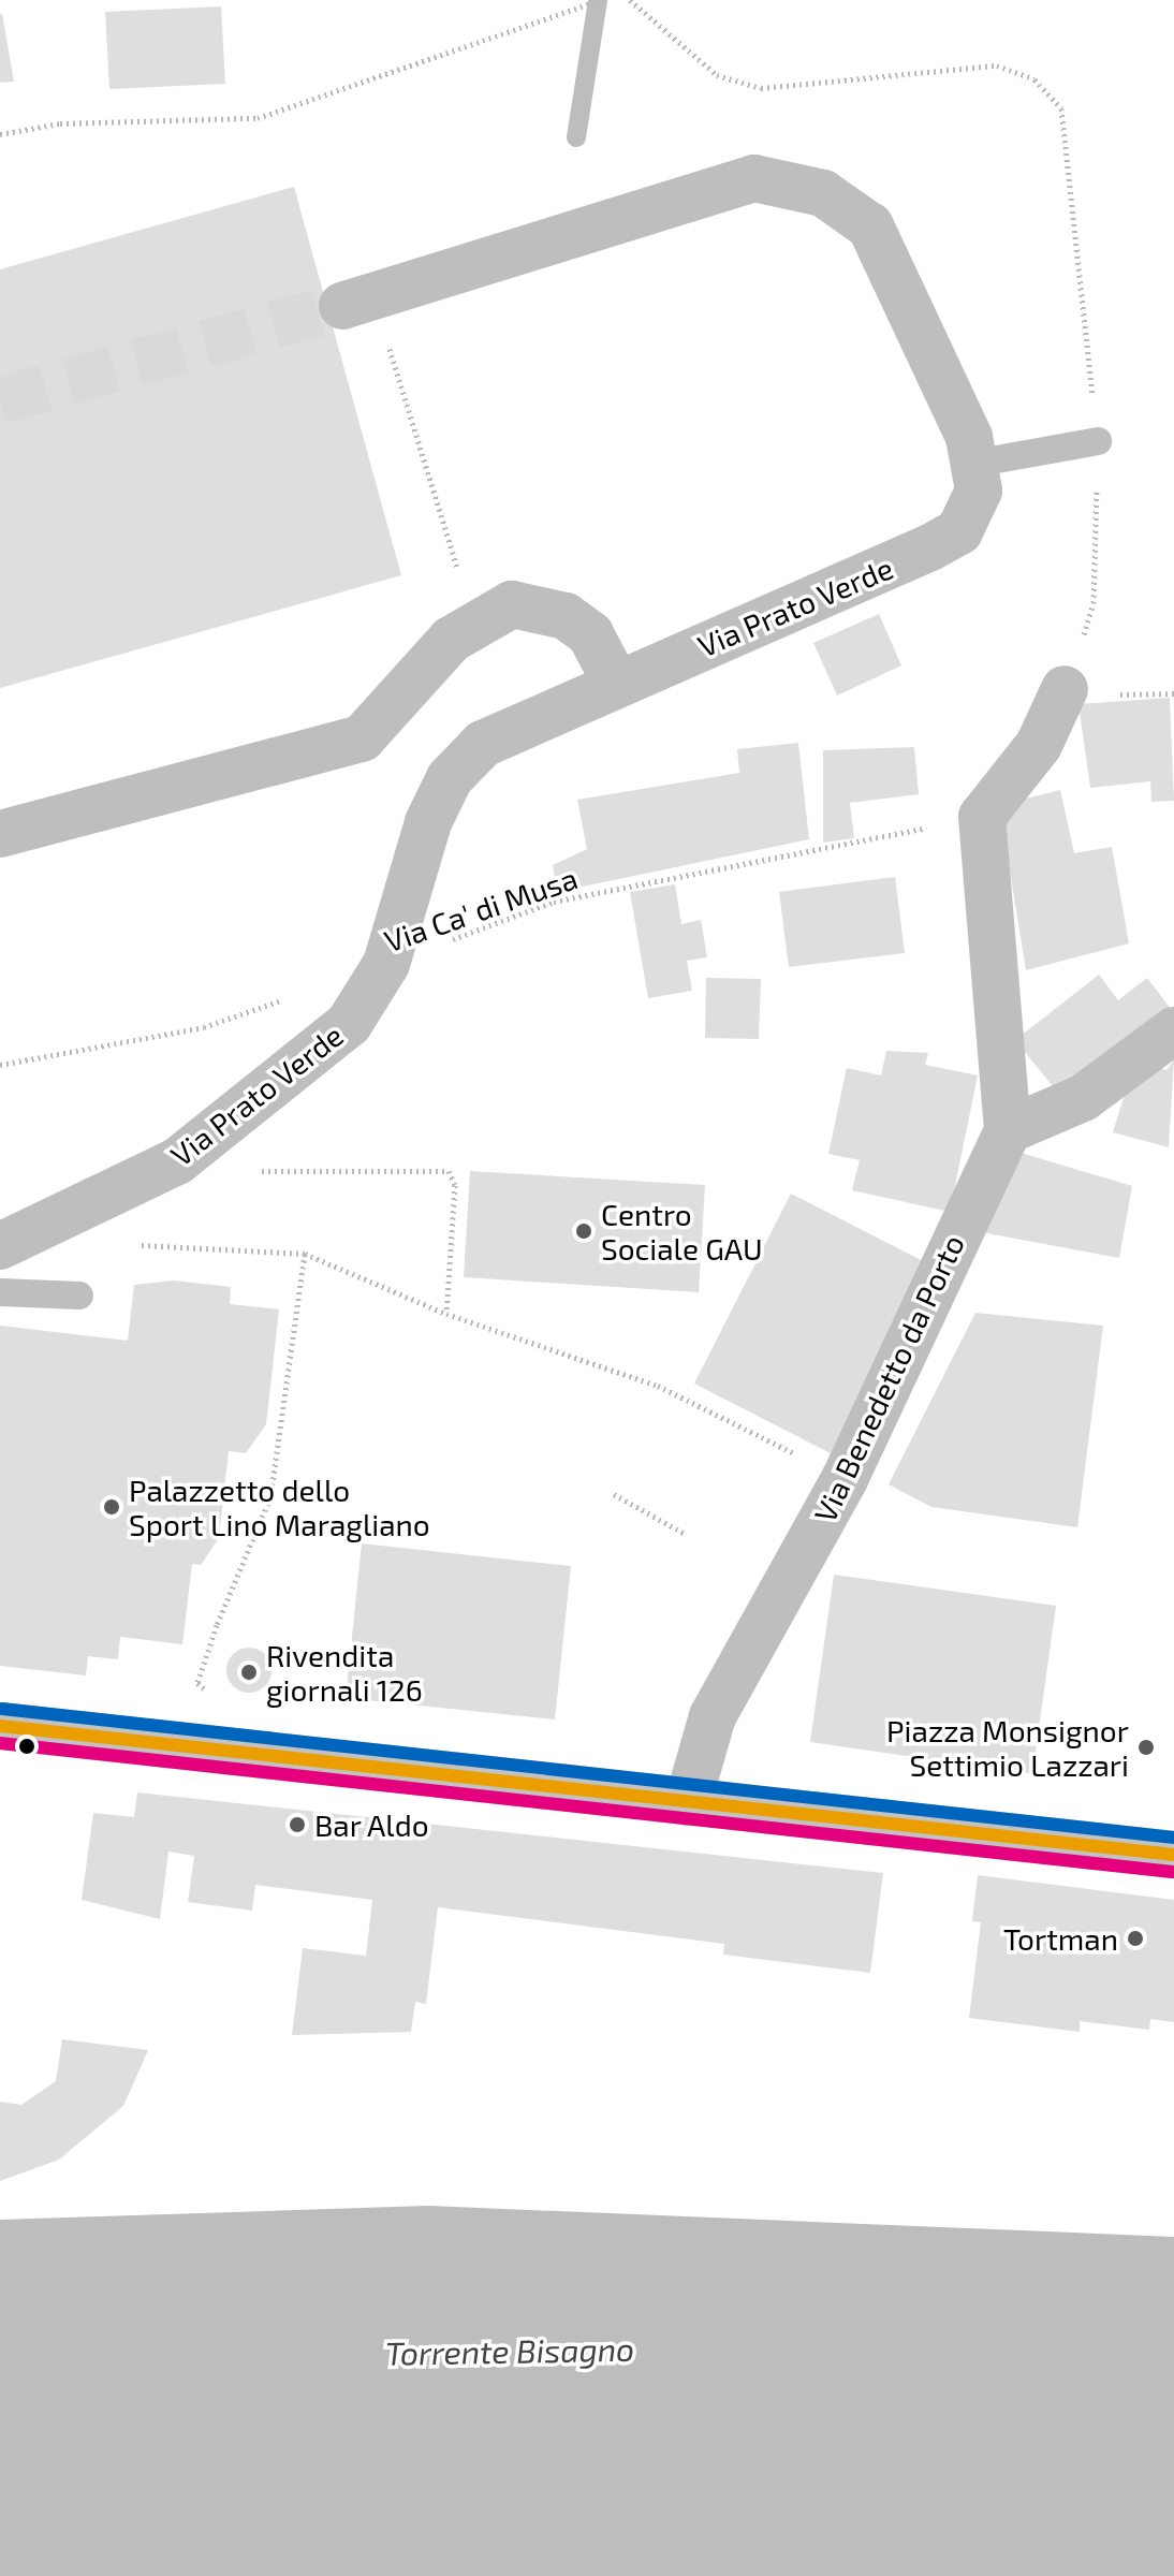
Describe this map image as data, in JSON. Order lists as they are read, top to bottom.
{
  "streets": {
    "street": ["Via Prato Verde", "Via Benedetto da Porto"],
    "path": ["Via Ca' di Musa"]
  },
  "crossings": [
    ["Via Prato Verde", "Via Ca' di Musa"]
  ],
  "water": ["Torrente Bisagno"],
  "places": [
    "Centro Sociale GAU",
    "Palazzetto dello Sport Lino Maragliano",
    "Rivendita giornali 126",
    "Piazza Monsignor Settimio Lazzari",
    "Bar Aldo",
    "Tortman"
  ]
}
